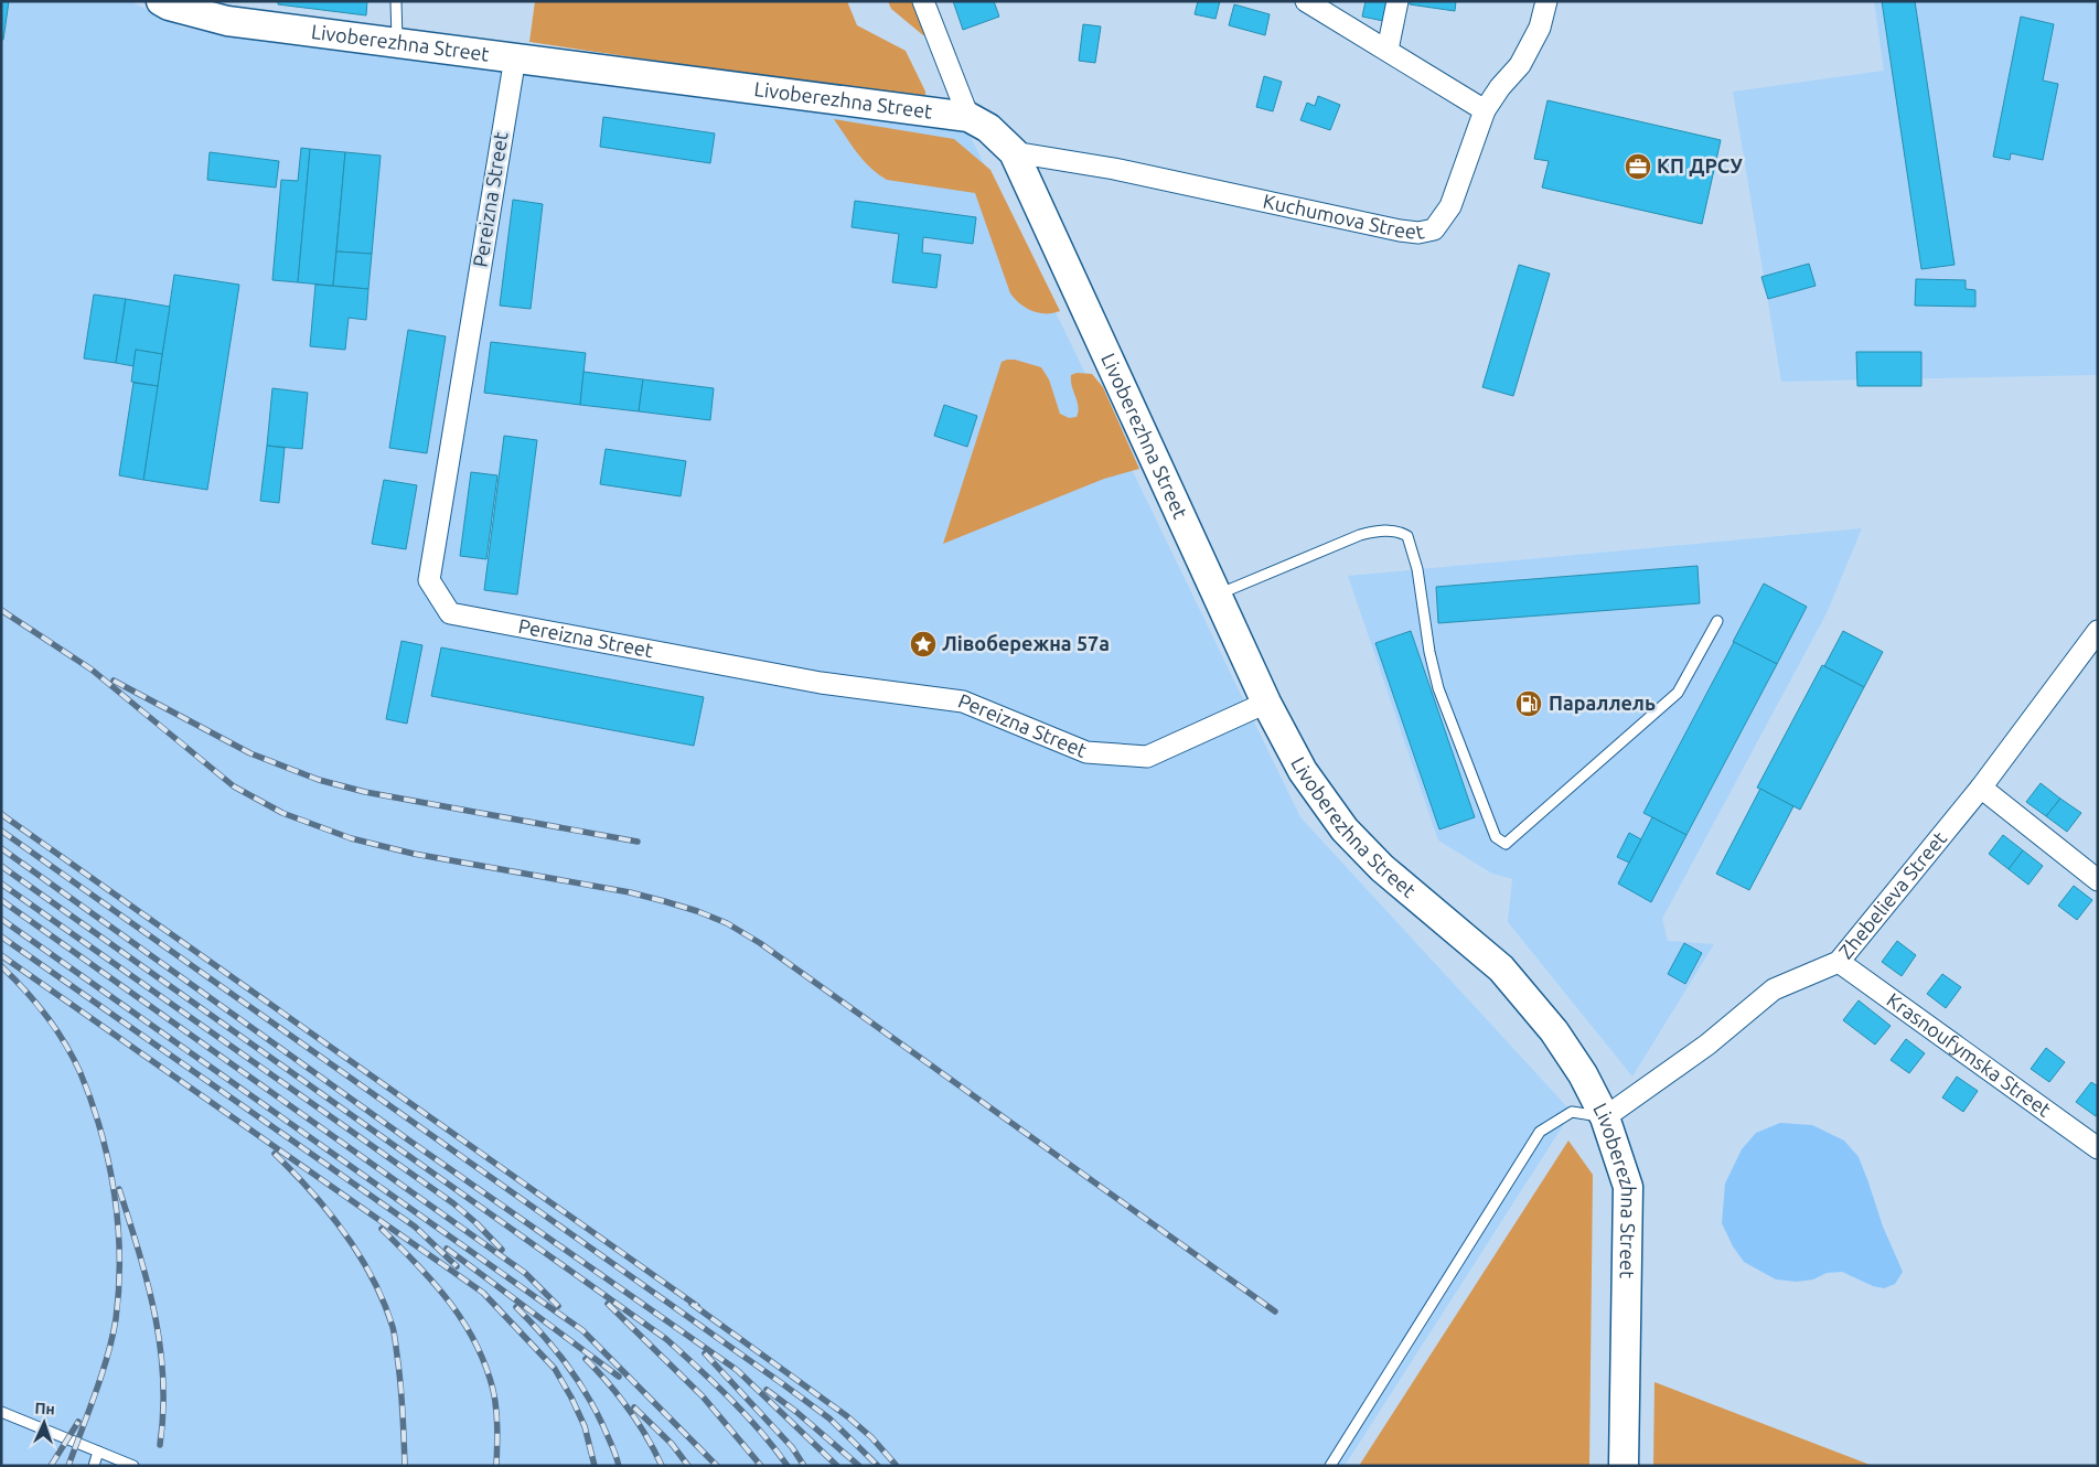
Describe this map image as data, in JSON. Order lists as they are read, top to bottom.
{
  "streets": {
    "main road": ["Livoberezhna Street"],
    "street": [
      "Pereizna Street",
      "Kuchumova Street",
      "Zhebelieva Street",
      "Krasnoufymska Street"
    ]
  },
  "crossings": [
    ["Livoberezhna Street", "Pereizna Street"],
    ["Livoberezhna Street", "Kuchumova Street"],
    ["Livoberezhna Street", "Zhebelieva Street"],
    ["Zhebelieva Street", "Krasnoufymska Street"]
  ],
  "places": {
    "office": ["КП ДРСУ"],
    "place": ["Лівобережна 57а"],
    "fuel station": ["Параллель"]
  },
  "north": "top"
}
